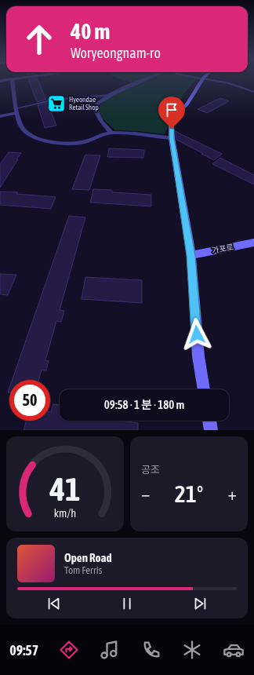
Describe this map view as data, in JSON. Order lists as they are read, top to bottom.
{
  "streets": {
    "main road": ["가포로"]
  },
  "places": {
    "supermarket": ["Hyeondae Retail Shop"]
  },
  "page": {
    "turn": ["40 m", "Woryeongnam-ro"],
    "limit": "50",
    "trip": "09:58 · 1 분 · 180 m",
    "tile": "공조",
    "heat": ["−", "21°", "+"],
    "song": ["Open Road", "Tom Ferris"],
    "tabs": "09:57",
    "gauge": ["41", "km/h"]
  }
}
